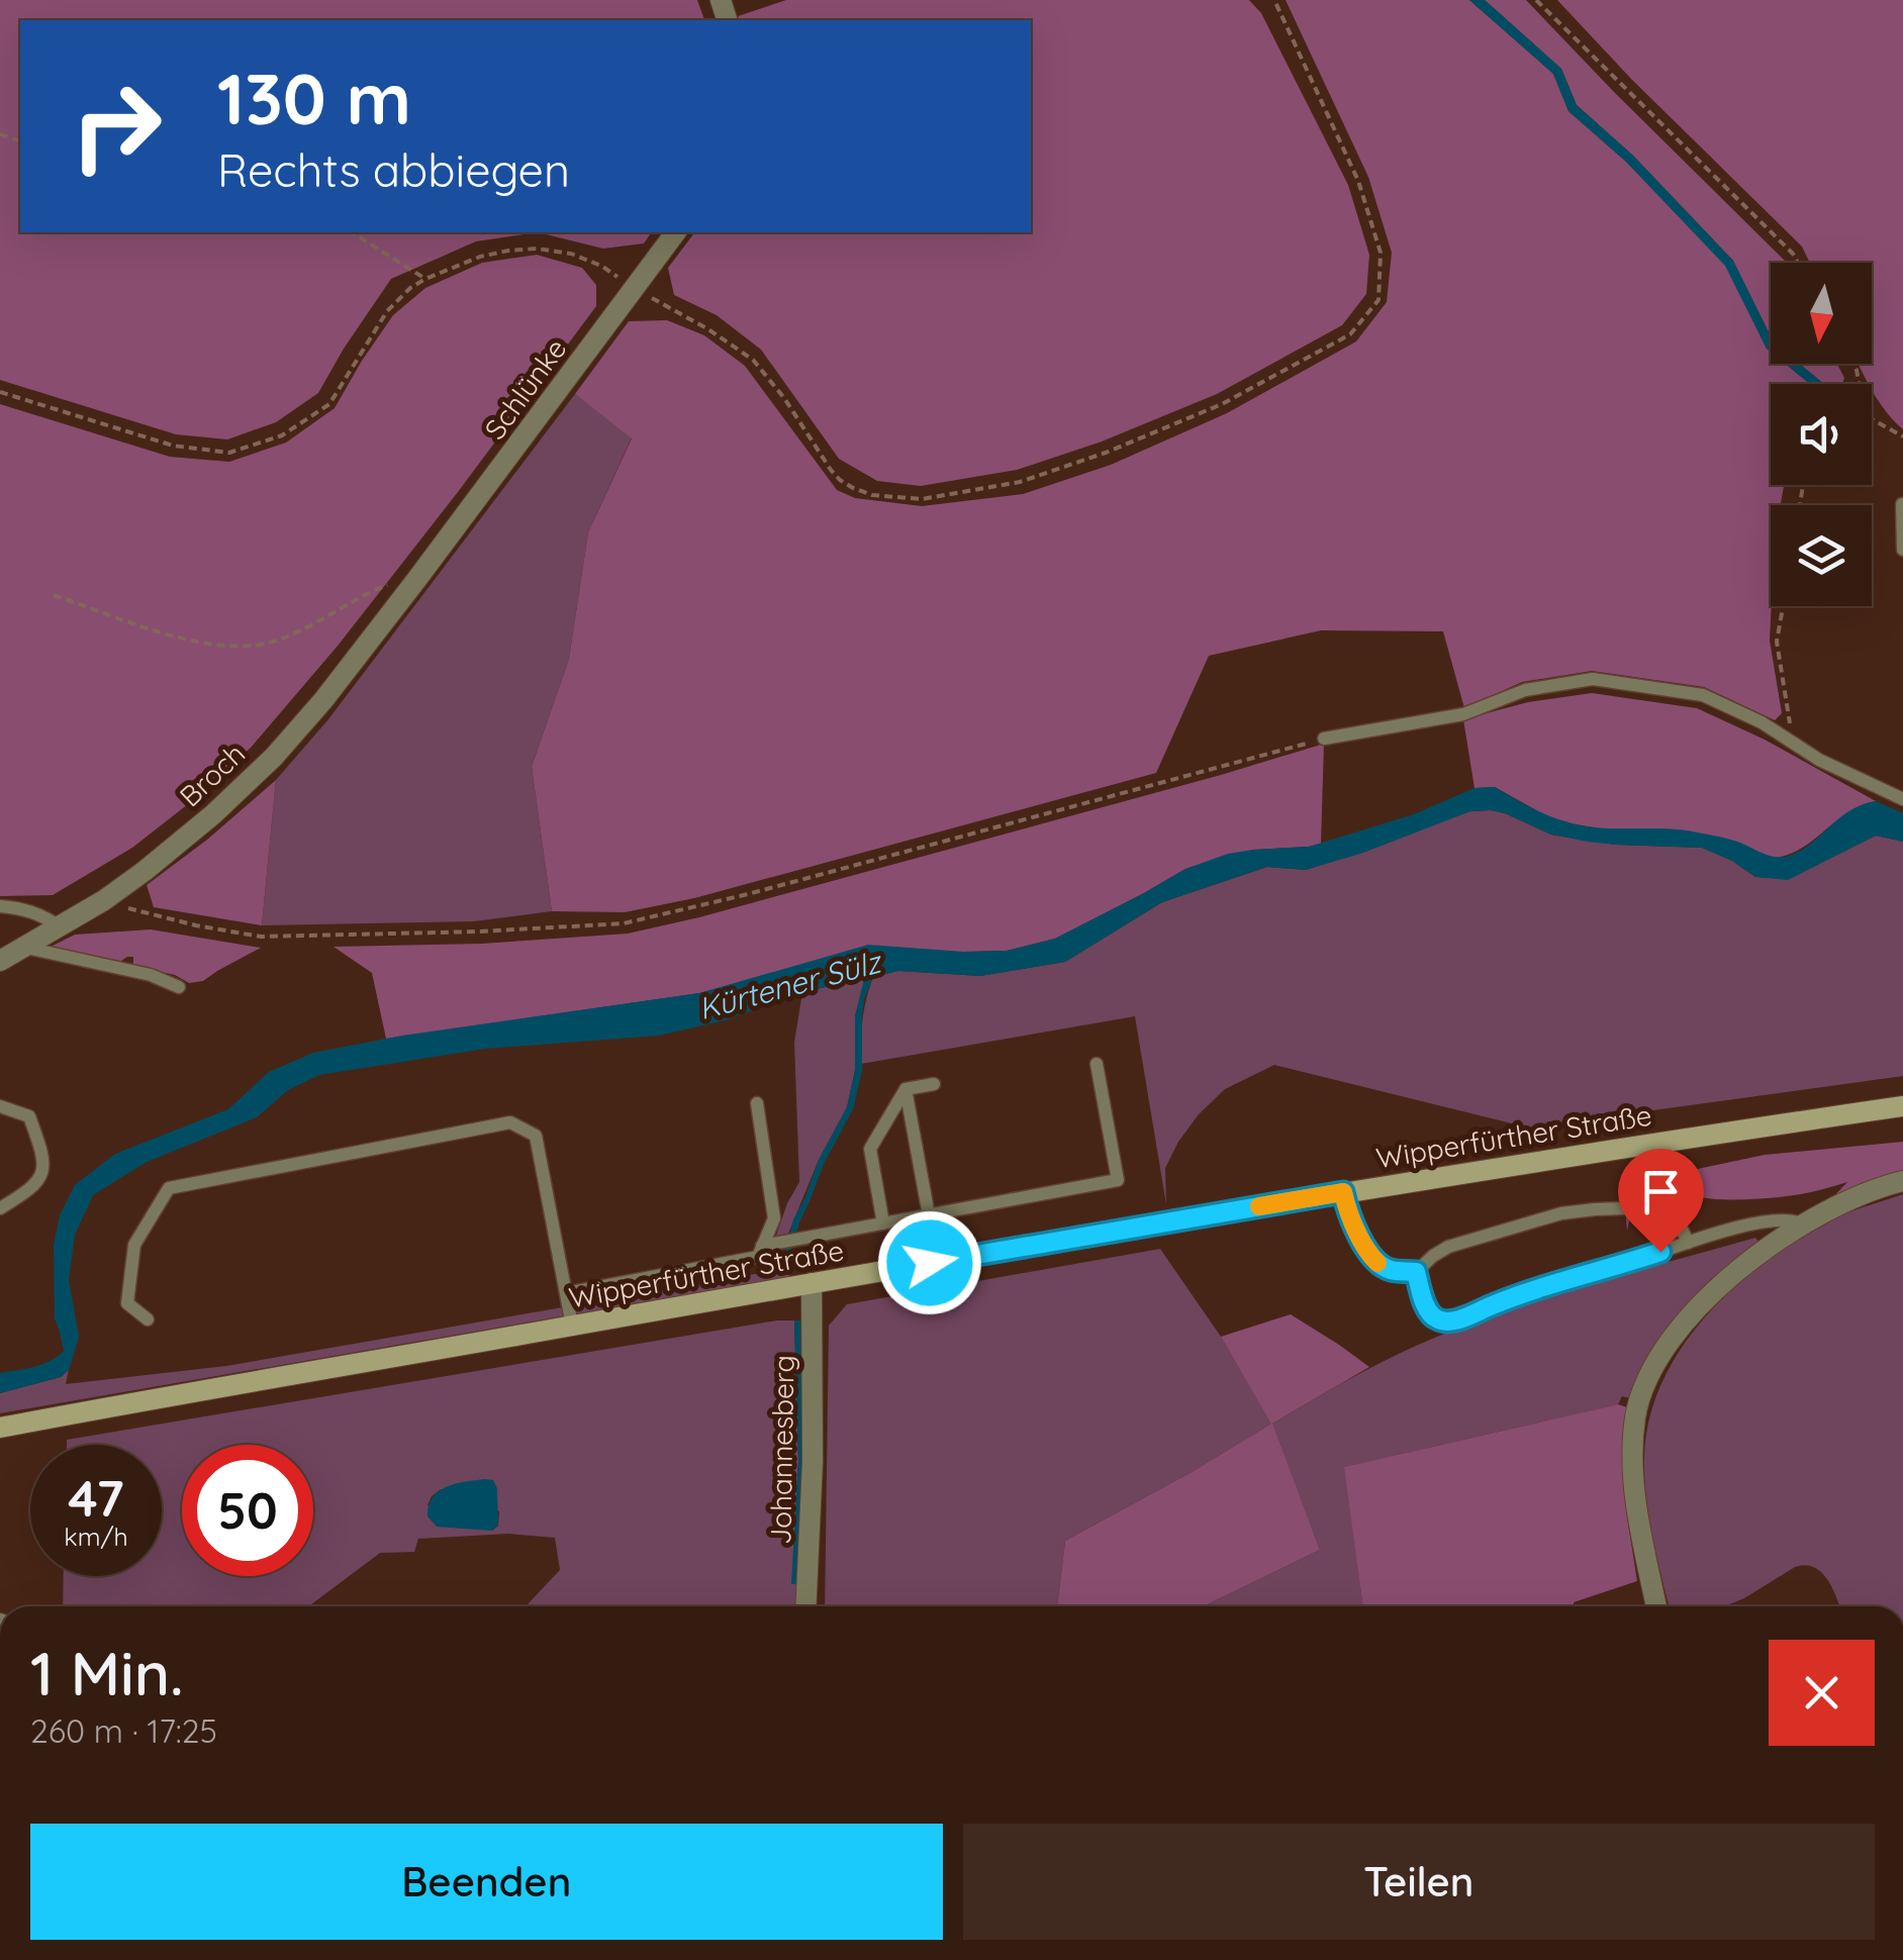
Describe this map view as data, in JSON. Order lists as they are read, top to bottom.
{
  "streets": {
    "main road": ["Wipperfürther Straße"],
    "street": ["Schlünke", "Broch", "Johannesberg"]
  },
  "crossings": [
    ["Schlünke", "Broch"],
    ["Wipperfürther Straße", "Johannesberg"]
  ],
  "water": ["Kürtener Sülz"],
  "north": "bottom",
  "page": {
    "turn": ["130 m", "Rechts abbiegen"],
    "speed": "47 km/h",
    "limit": "50",
    "heading": ["1 Min.", "260 m · 17:25"],
    "buttons": ["Beenden", "Teilen"]
  }
}
